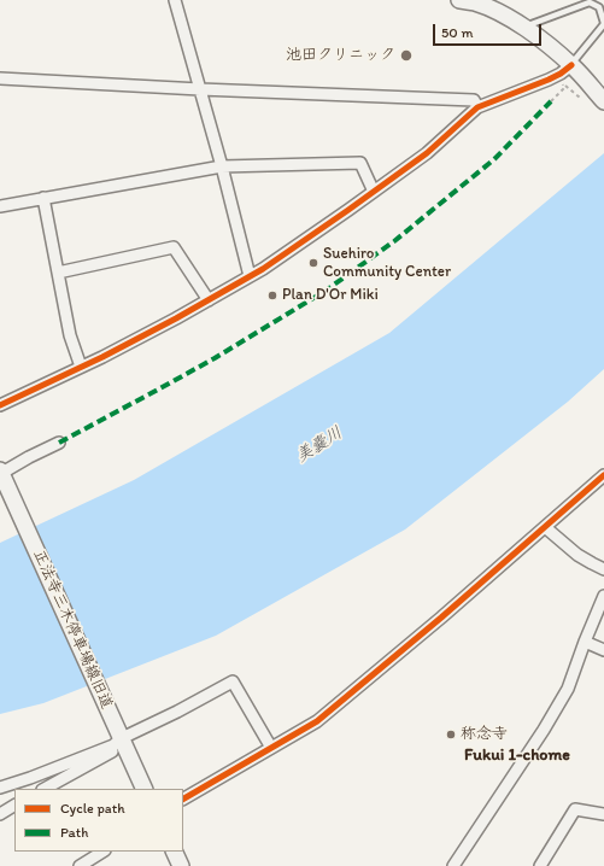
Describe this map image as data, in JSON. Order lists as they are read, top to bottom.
{
  "streets": {
    "street": ["正法寺三木停車場線旧道"]
  },
  "districts": ["Fukui 1-chome"],
  "water": ["美嚢川"],
  "places": [
    "池田クリニック",
    "Suehiro Community Center",
    "Plan D'Or Miki",
    "称念寺"
  ],
  "legend": ["Cycle path", "Path"],
  "scale_bar": "50 m"
}
